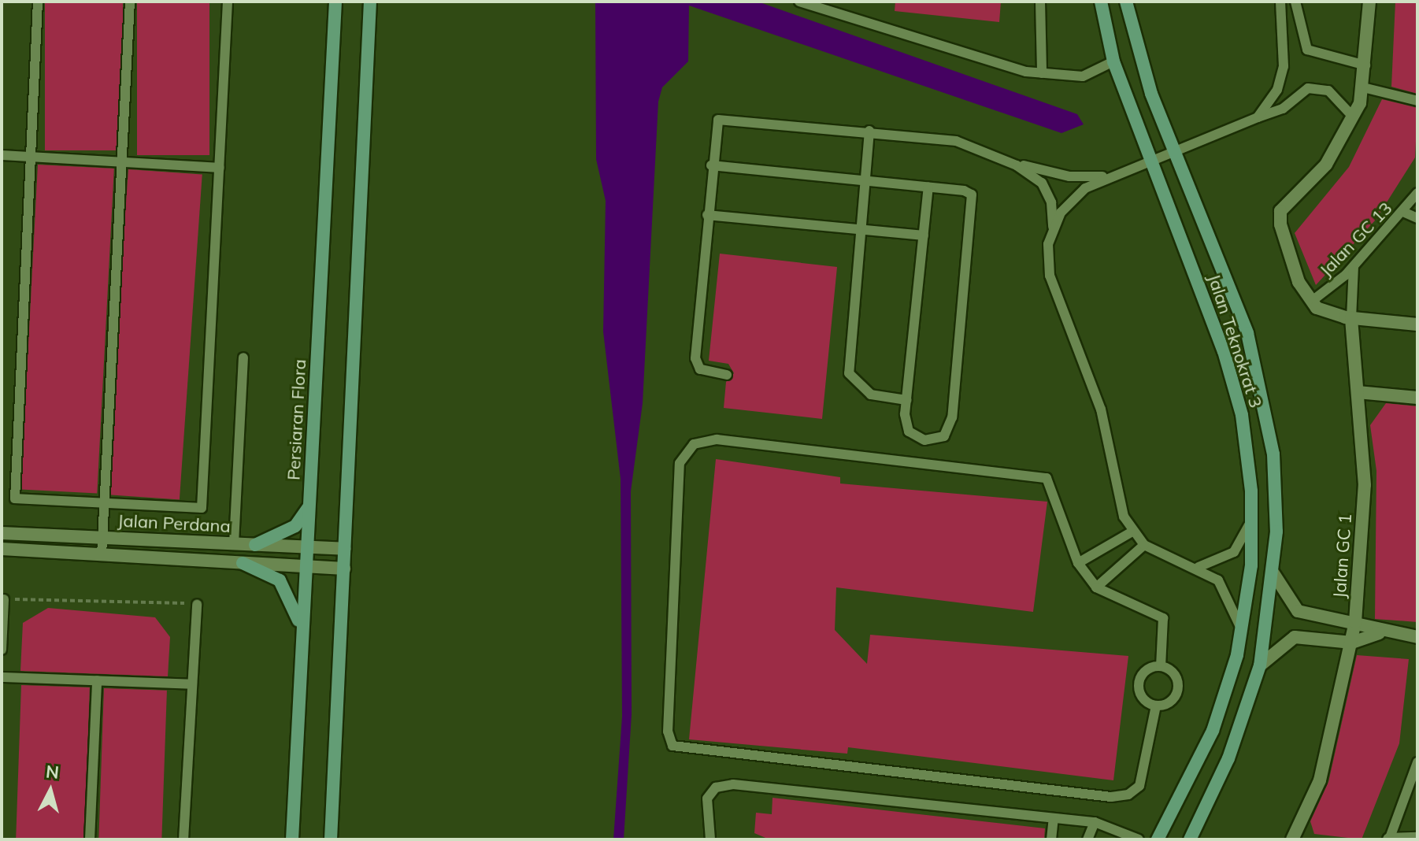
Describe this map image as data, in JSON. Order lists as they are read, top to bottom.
{
  "streets": {
    "main road": ["Jalan Teknokrat 3", "Persiaran Flora"],
    "street": ["Jalan Perdana", "Jalan GC 1"],
    "lane": ["Jalan GC 13"]
  },
  "crossings": [
    ["Jalan GC 13", "Jalan GC 1"],
    ["Persiaran Flora", "Jalan Perdana"]
  ],
  "north": "top"
}
